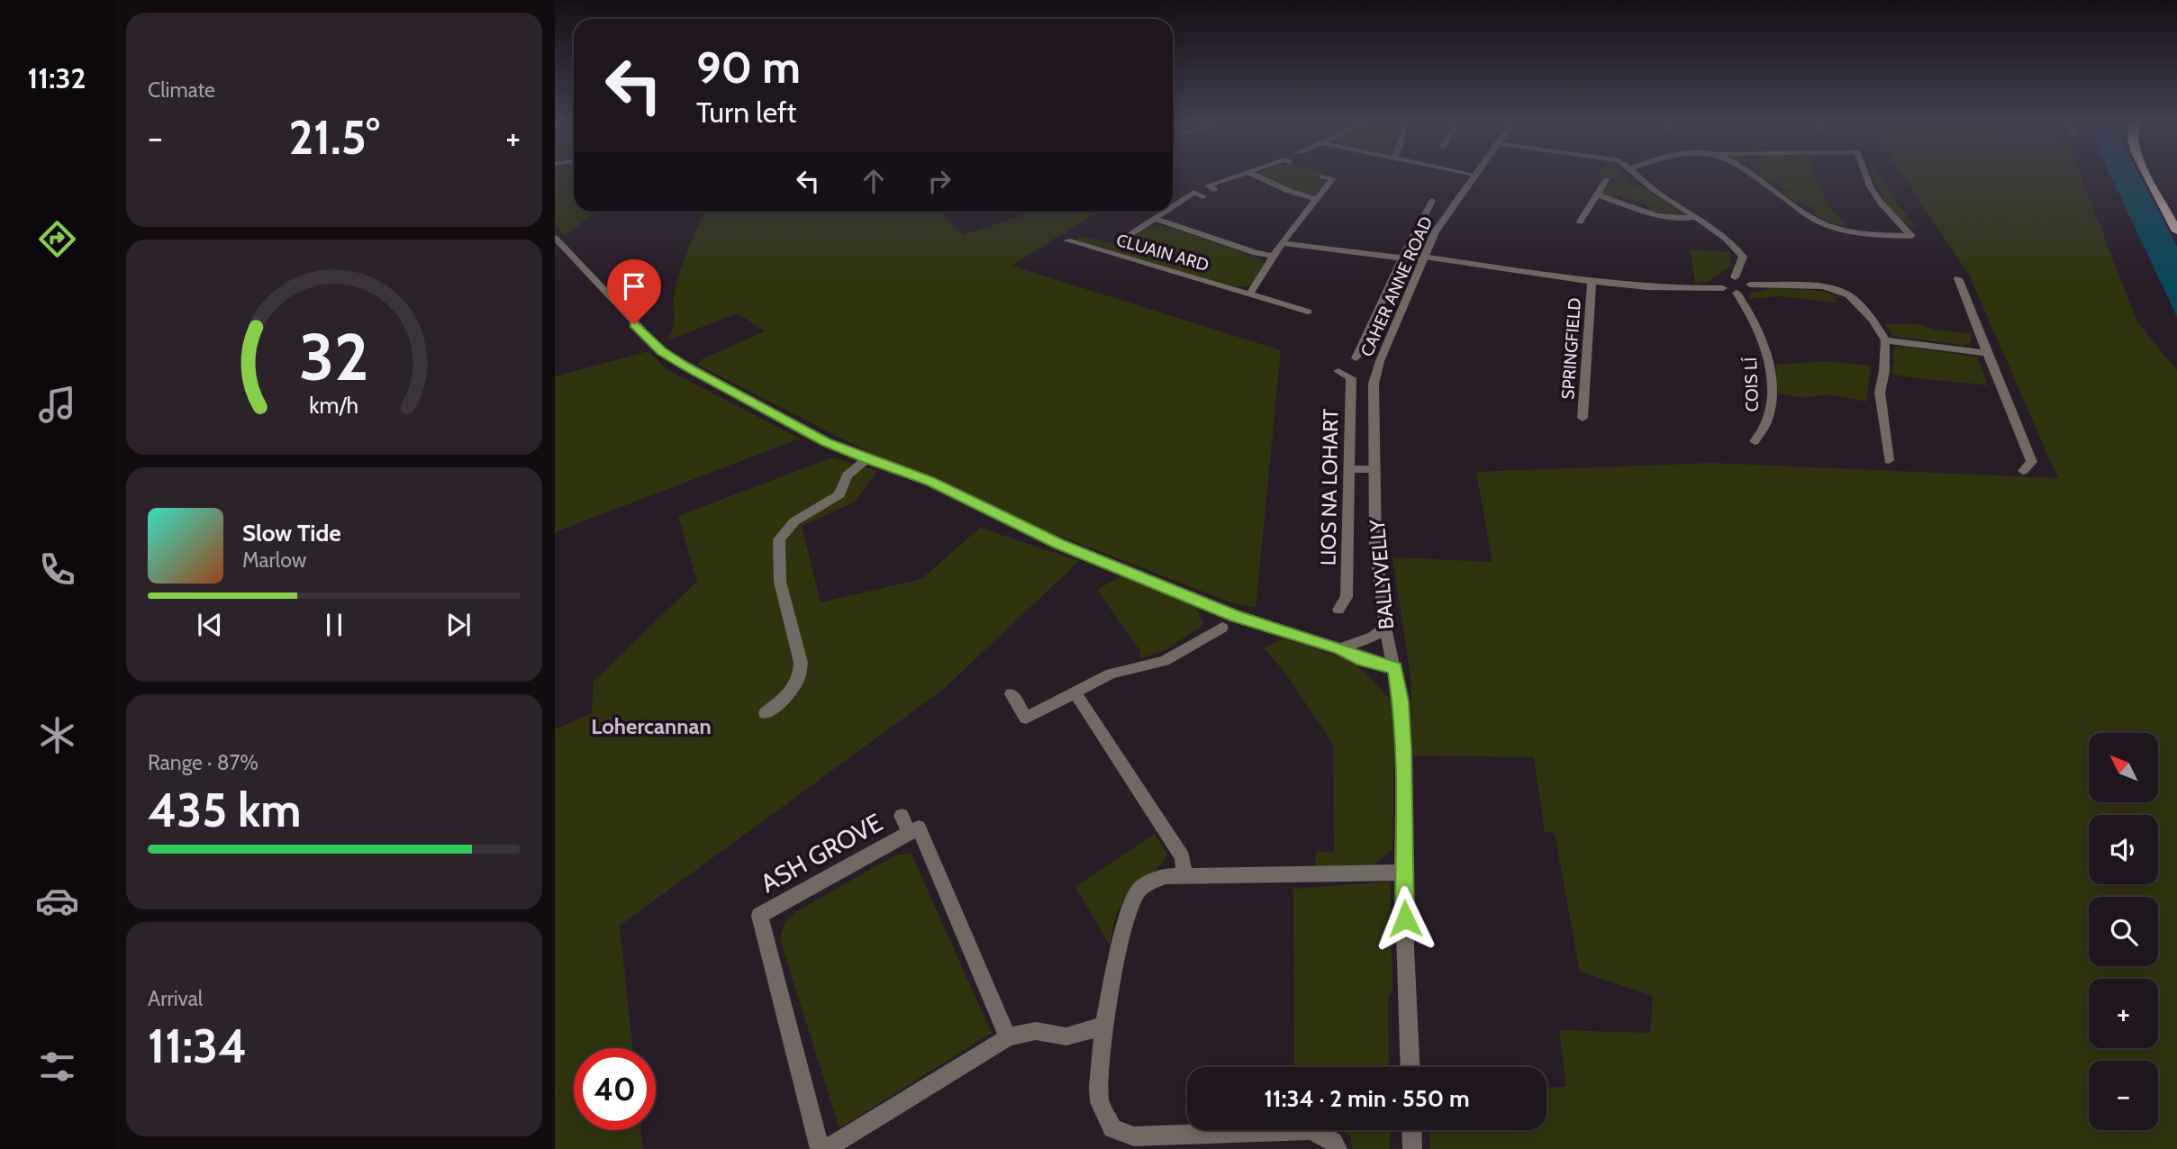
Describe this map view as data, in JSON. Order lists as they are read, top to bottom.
{
  "streets": {
    "street": [
      "CLUAIN ARD",
      "CAHER ANNE ROAD",
      "SPRINGFIELD",
      "COIS LÍ",
      "LIOS NA LOHART",
      "BALLYVELLY",
      "ASH GROVE"
    ]
  },
  "crossings": [
    ["CAHER ANNE ROAD", "BALLYVELLY"]
  ],
  "districts": ["Lohercannan"],
  "north": "top left",
  "page": {
    "tabs": "11:32",
    "tile": [
      "Climate",
      ["Range · 87%", "435 km"],
      ["Arrival", "11:34"]
    ],
    "turn": ["90 m", "Turn left"],
    "heat": ["−", "21.5°", "+"],
    "song": ["Slow Tide", "Marlow"],
    "map_buttons": ["+", "−"],
    "limit": "40",
    "trip": "11:34 · 2 min · 550 m",
    "gauge": ["32", "km/h"]
  }
}
